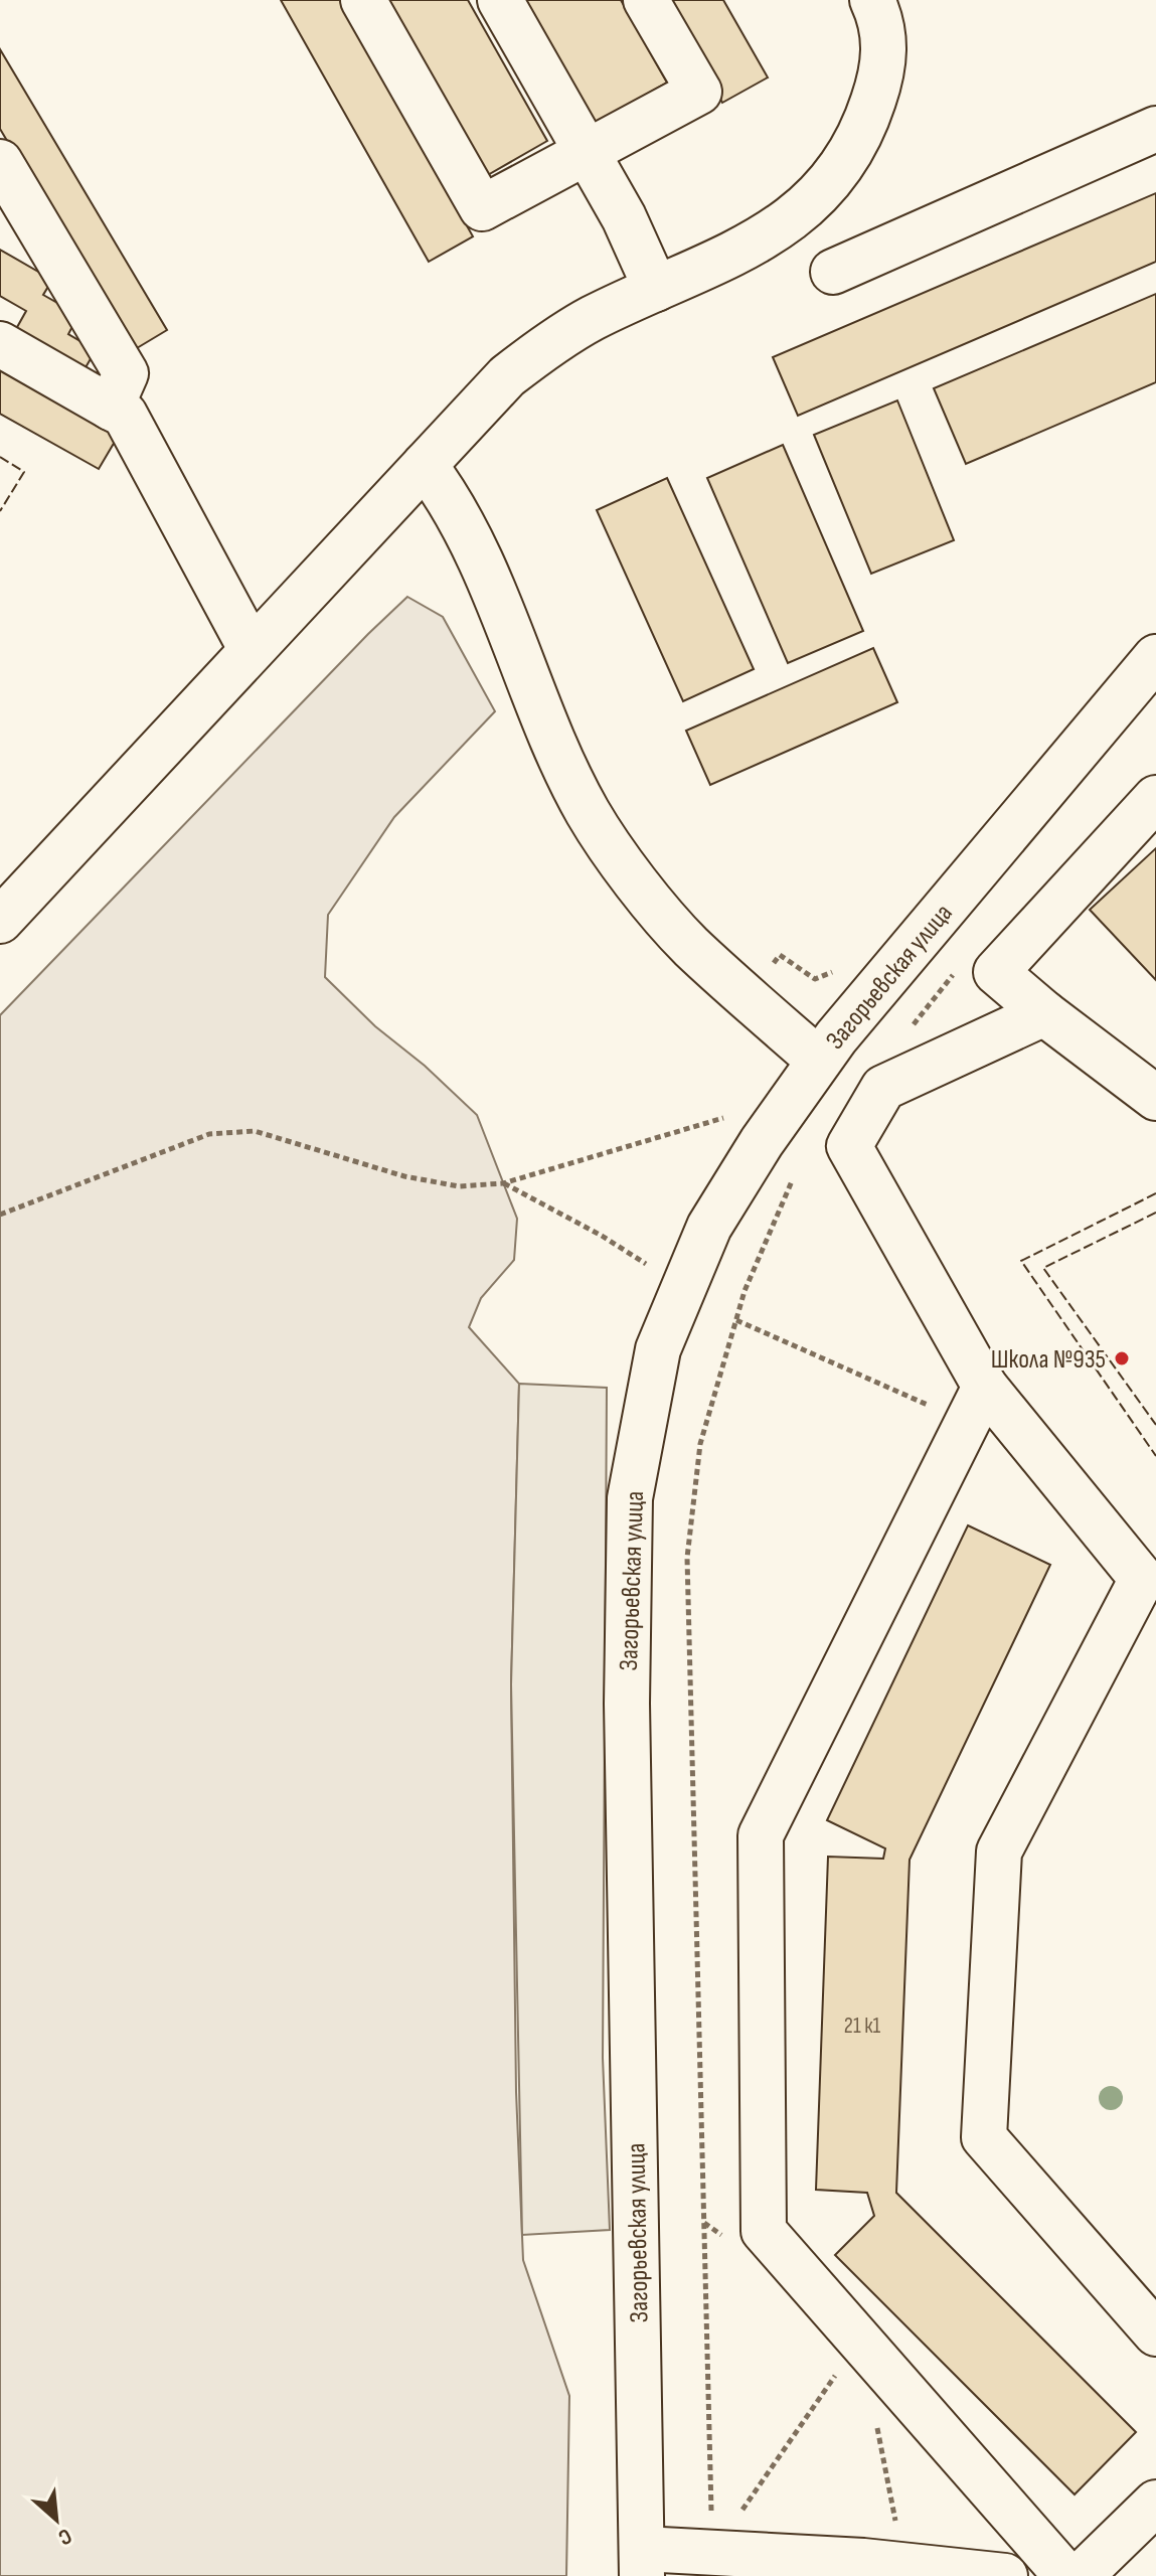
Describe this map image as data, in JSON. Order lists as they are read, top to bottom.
{
  "streets": {
    "street": ["Загорьевская улица"]
  },
  "places": ["Школа №935"],
  "house_numbers": ["21 к1"],
  "north": "bottom right"
}
